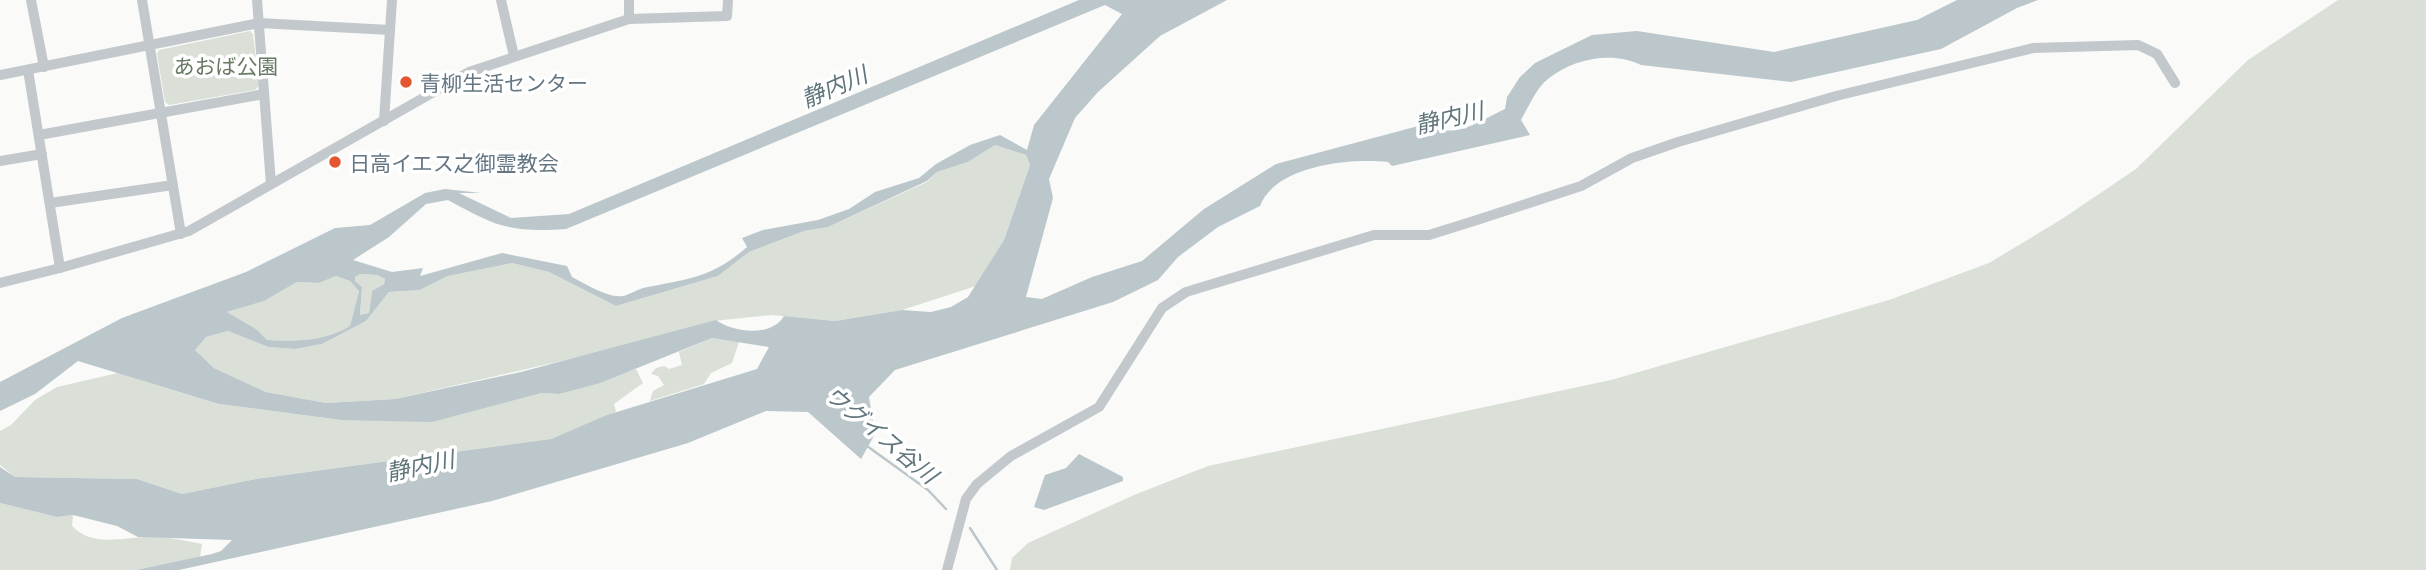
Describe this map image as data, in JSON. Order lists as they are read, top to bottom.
{
  "water": ["静内川", "ウグイス谷川"],
  "parks": ["あおば公園"],
  "places": ["青柳生活センター", "日高イエス之御霊教会"]
}
